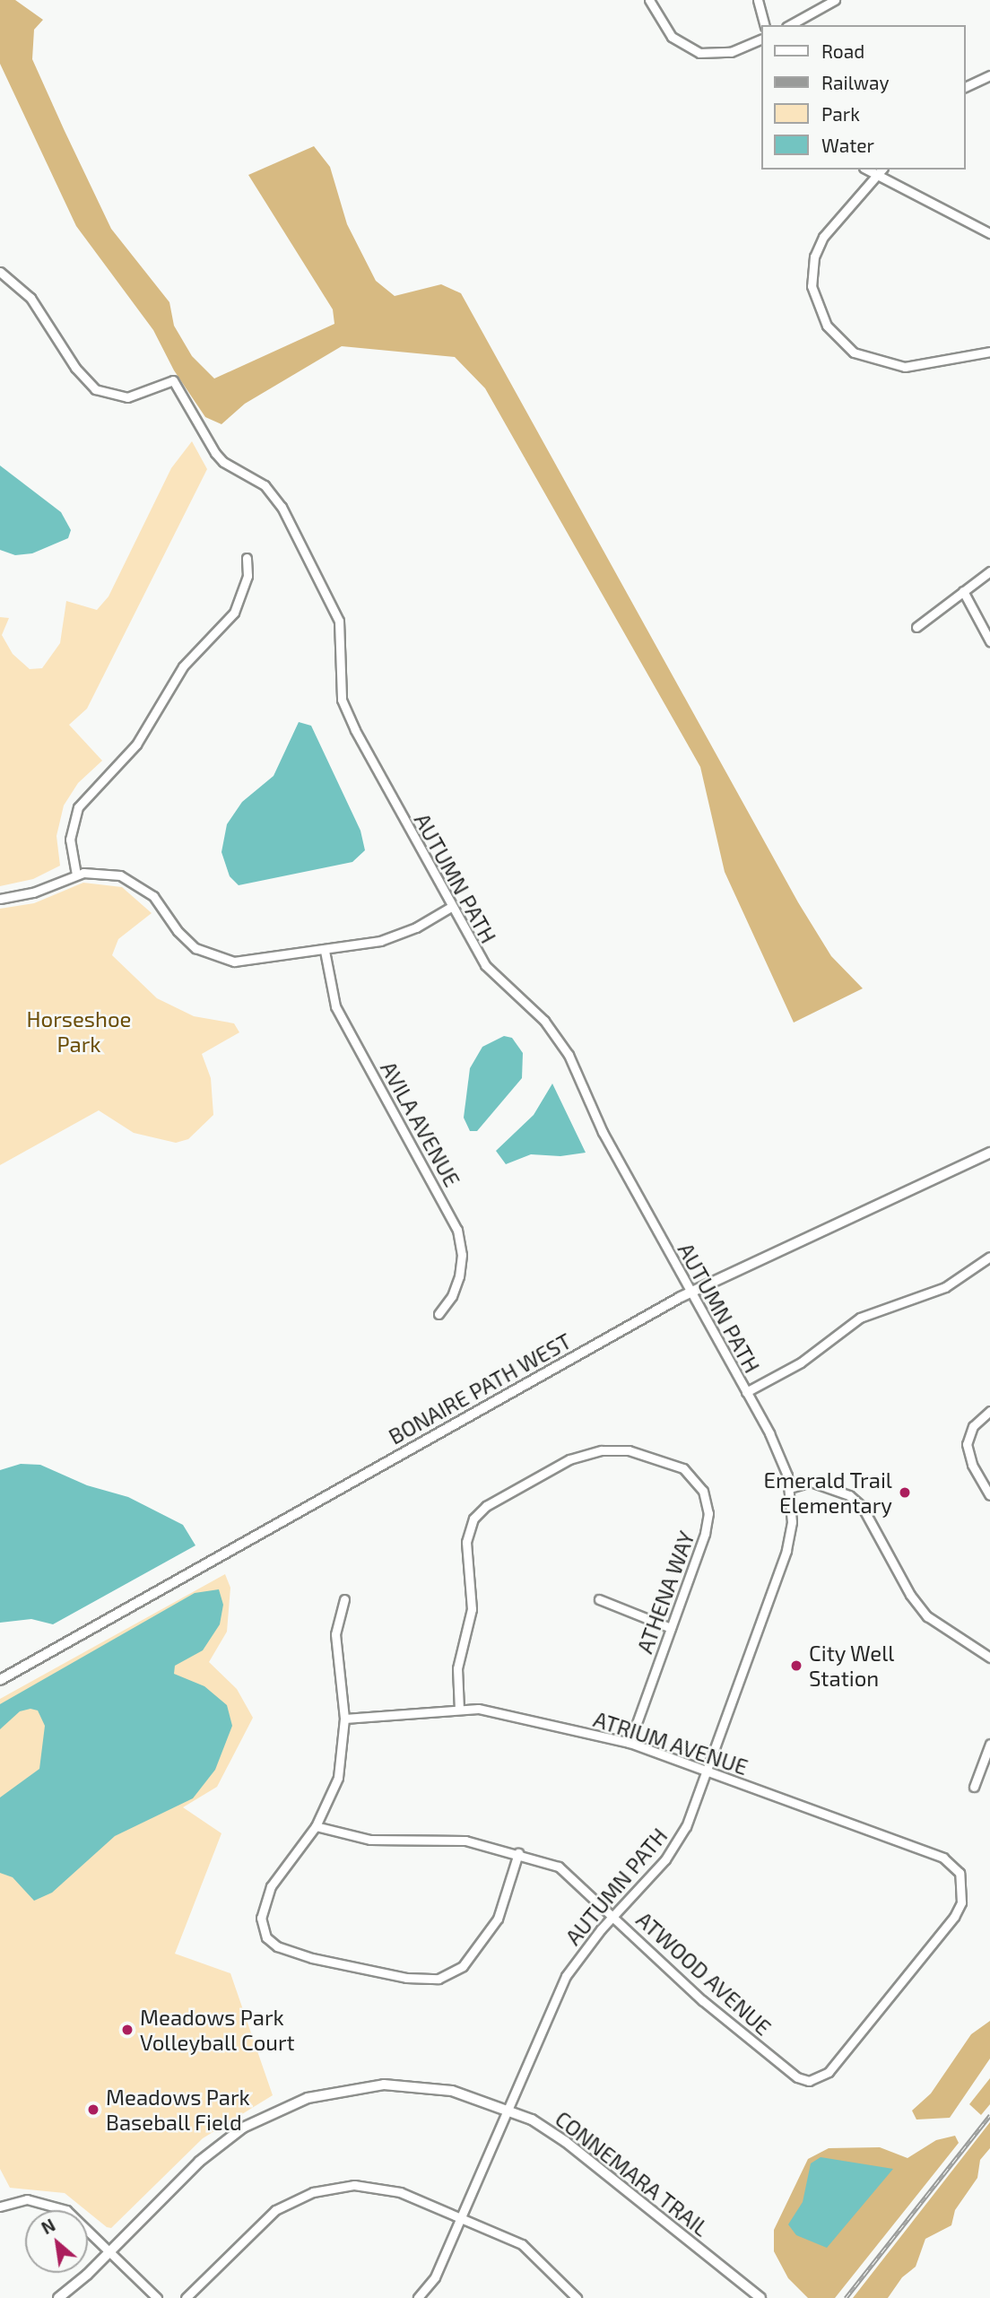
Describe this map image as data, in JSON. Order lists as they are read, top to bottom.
{
  "streets": {
    "street": [
      "AUTUMN PATH",
      "AVILA AVENUE",
      "BONAIRE PATH WEST",
      "ATHENA WAY",
      "ATRIUM AVENUE",
      "ATWOOD AVENUE",
      "CONNEMARA TRAIL"
    ]
  },
  "crossings": [
    ["AUTUMN PATH", "BONAIRE PATH WEST"],
    ["AUTUMN PATH", "ATRIUM AVENUE"],
    ["AUTUMN PATH", "ATWOOD AVENUE"],
    ["AUTUMN PATH", "CONNEMARA TRAIL"],
    ["ATHENA WAY", "ATRIUM AVENUE"],
    ["ATRIUM AVENUE", "ATWOOD AVENUE"]
  ],
  "parks": ["Horseshoe Park"],
  "places": [
    "Emerald Trail Elementary",
    "City Well Station",
    "Meadows Park Volleyball Court",
    "Meadows Park Baseball Field"
  ],
  "legend": [
    "Road",
    "Railway",
    "Park",
    "Water"
  ],
  "north": "top left"
}
